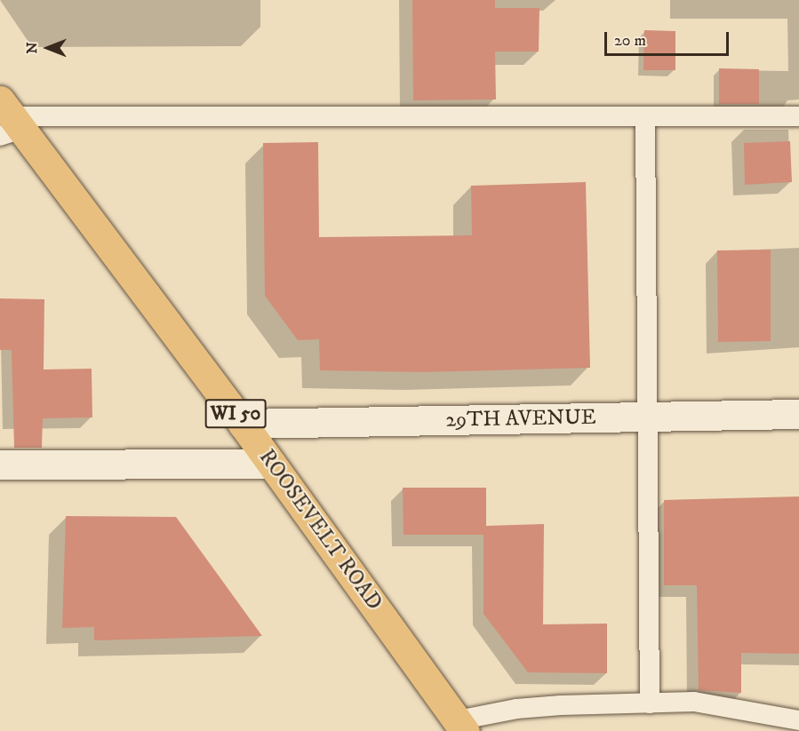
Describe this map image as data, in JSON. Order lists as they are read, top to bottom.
{
  "streets": {
    "main road": ["WI 50", "ROOSEVELT ROAD"],
    "street": ["29TH AVENUE"]
  },
  "crossings": [
    ["29TH AVENUE", "ROOSEVELT ROAD"]
  ],
  "scale_bar": "20 m",
  "north": "left"
}
